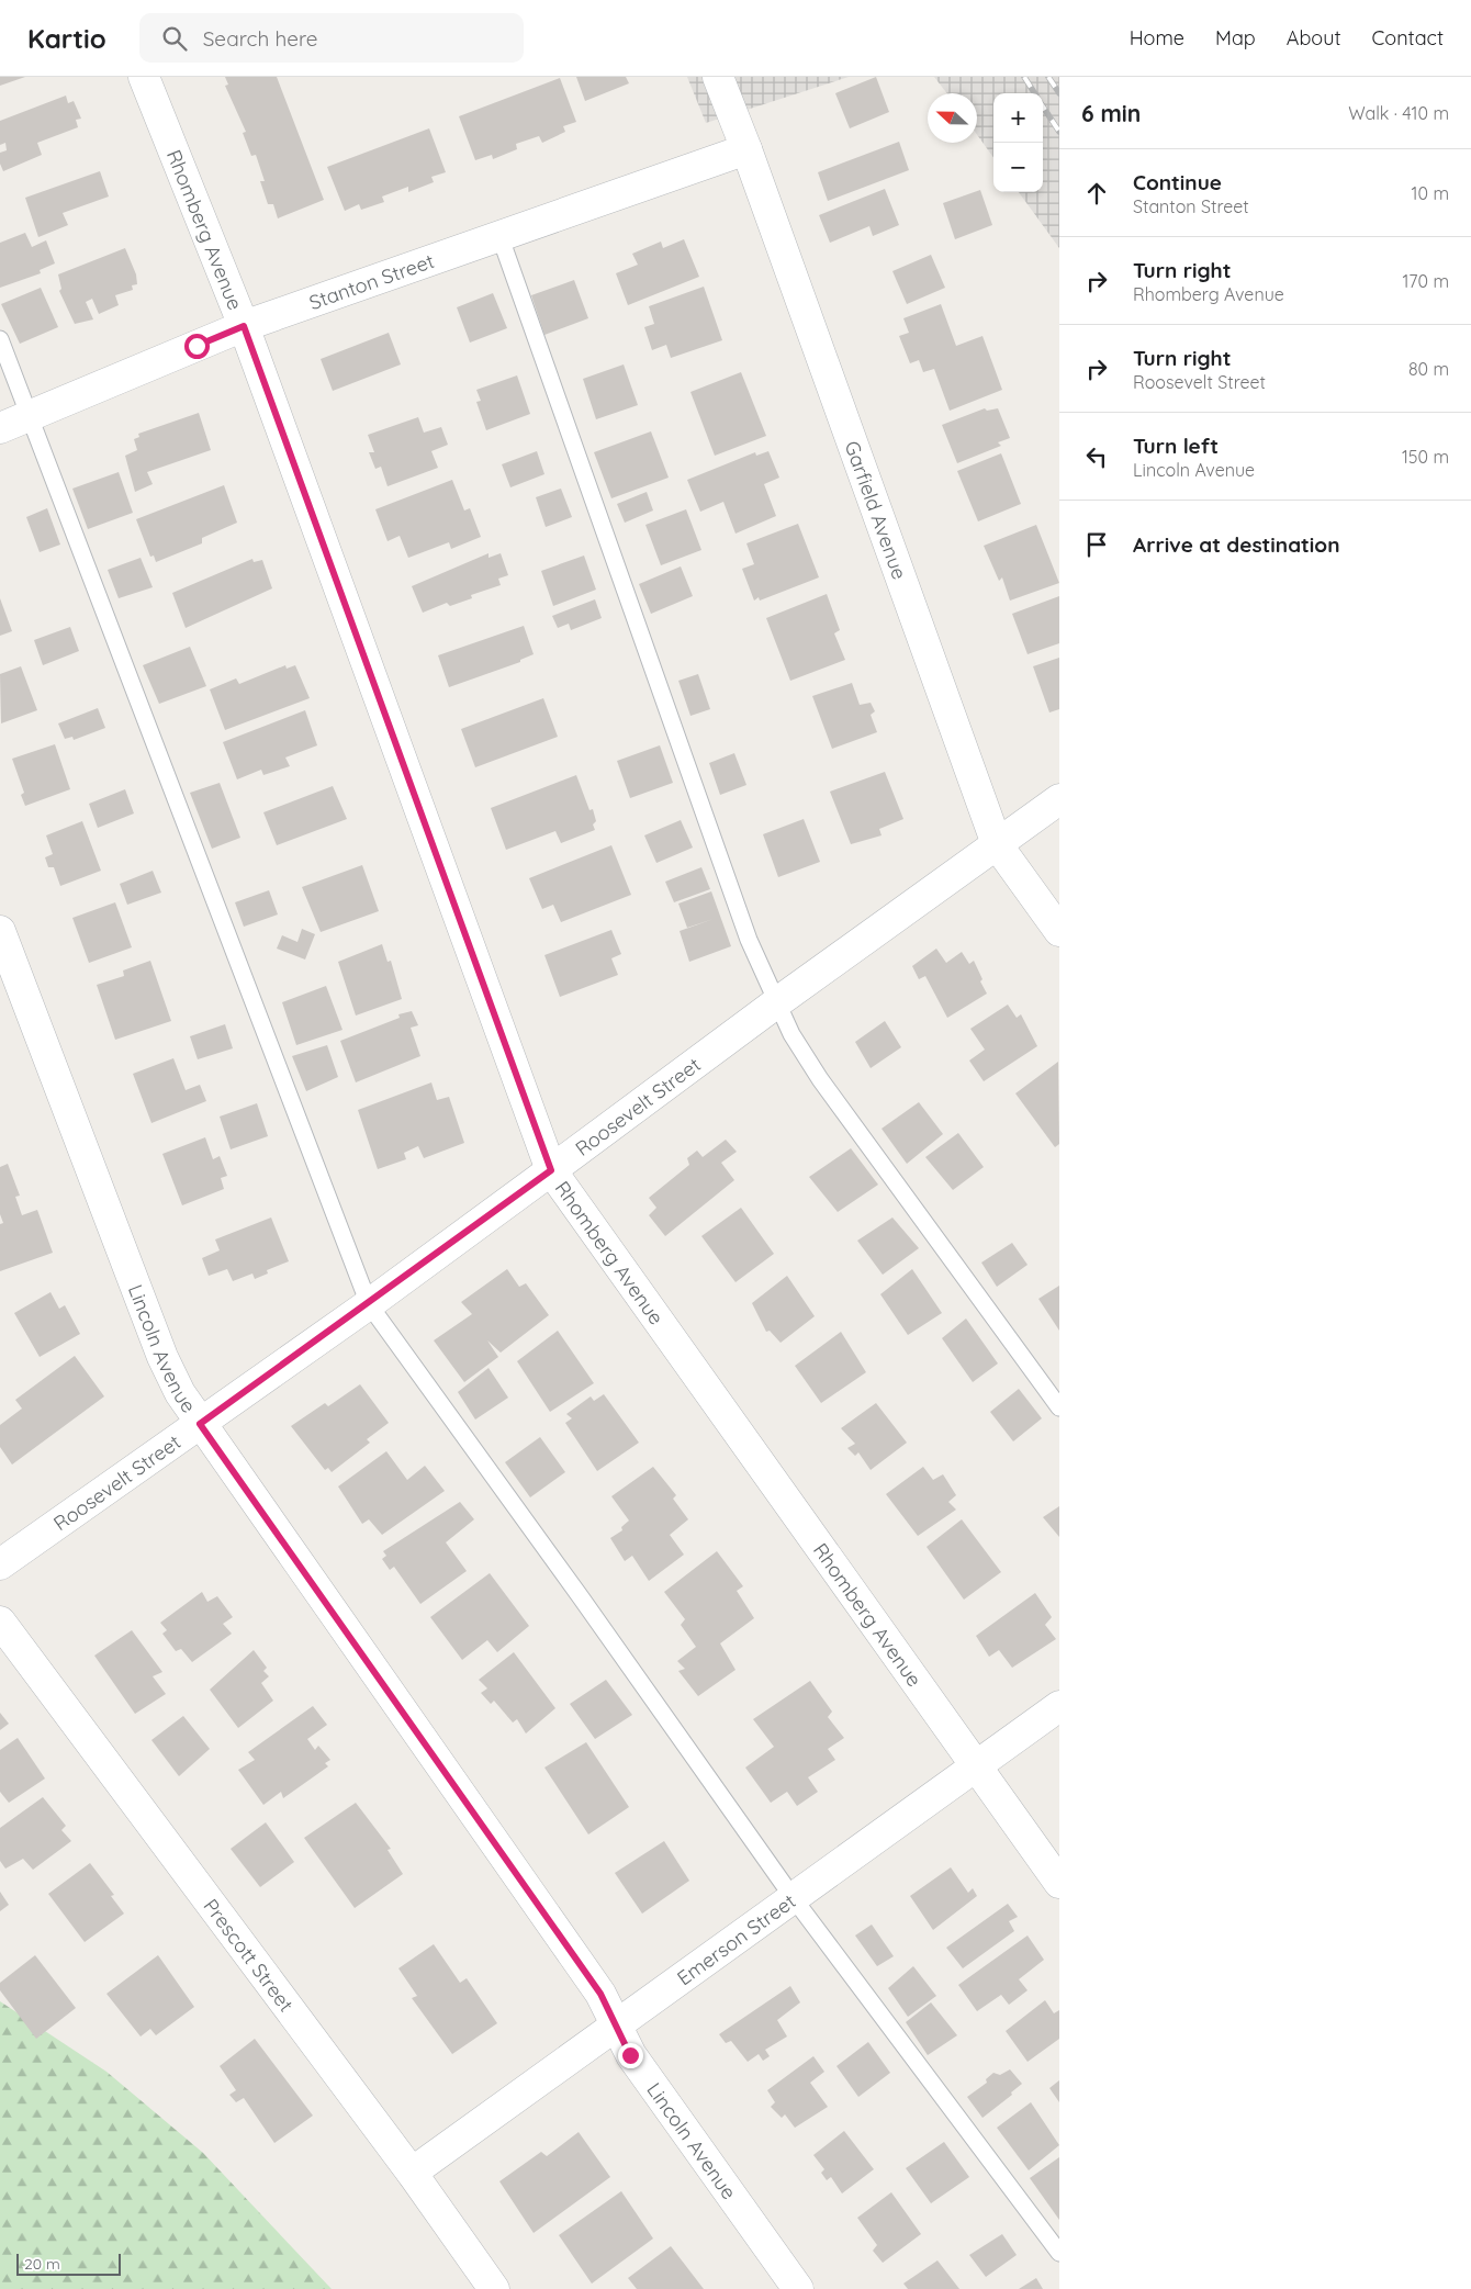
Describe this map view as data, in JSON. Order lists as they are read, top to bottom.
{
  "streets": {
    "street": [
      "Rhomberg Avenue",
      "Stanton Street",
      "Garfield Avenue",
      "Roosevelt Street",
      "Lincoln Avenue",
      "Emerson Street",
      "Prescott Street"
    ]
  },
  "crossings": [
    ["Rhomberg Avenue", "Stanton Street"],
    ["Rhomberg Avenue", "Roosevelt Street"],
    ["Rhomberg Avenue", "Emerson Street"],
    ["Stanton Street", "Garfield Avenue"],
    ["Garfield Avenue", "Roosevelt Street"],
    ["Roosevelt Street", "Lincoln Avenue"],
    ["Lincoln Avenue", "Emerson Street"],
    ["Emerson Street", "Prescott Street"]
  ],
  "scale_bar": "20 m",
  "north": "left",
  "page": {
    "header": "Kartio",
    "search": "Search here",
    "nav": [
      "Home",
      "Map",
      "About",
      "Contact"
    ],
    "heading": ["6 min", "Walk · 410 m"],
    "map_buttons": ["+", "−"],
    "list": [
      ["Continue", "Stanton Street", "10 m"],
      ["Turn right", "Rhomberg Avenue", "170 m"],
      ["Turn right", "Roosevelt Street", "80 m"],
      ["Turn left", "Lincoln Avenue", "150 m"],
      "Arrive at destination"
    ],
    "scale": "20 m"
  }
}
